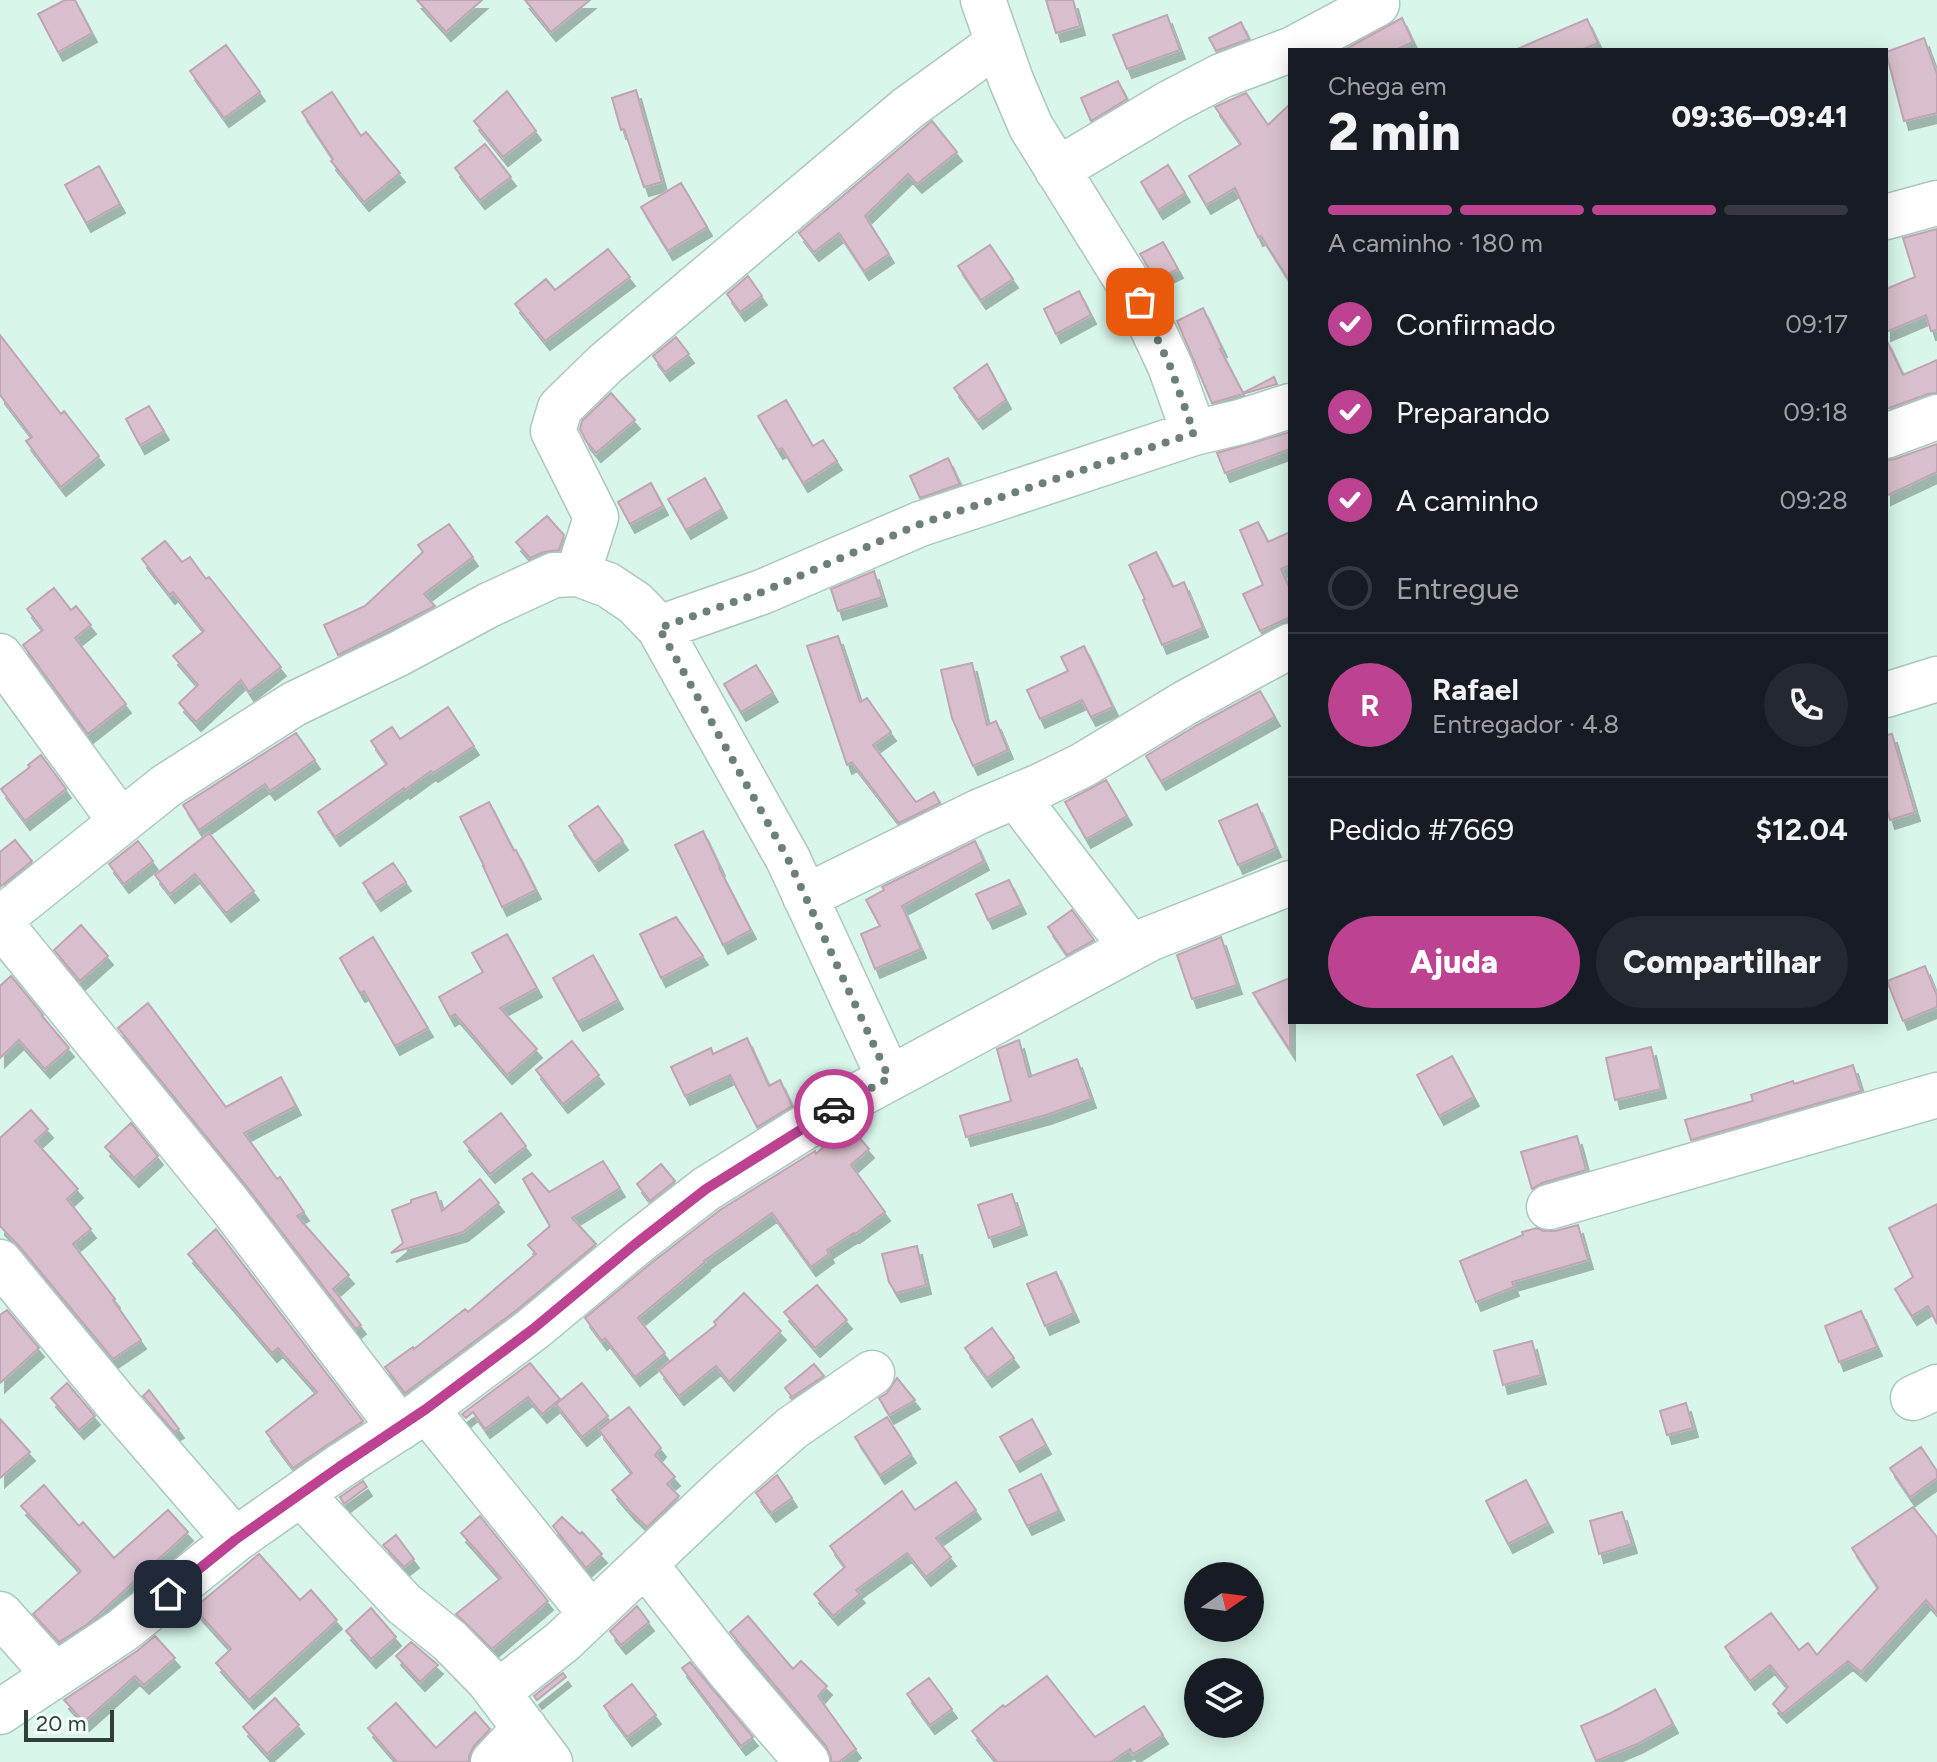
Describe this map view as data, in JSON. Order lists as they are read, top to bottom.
{
  "scale_bar": "20 m",
  "north": "right",
  "page": {
    "heading": ["2 min", "Chega em", "09:36–09:41"],
    "panel": [
      "Rafael",
      "Entregador · 4.8",
      "Pedido #7669",
      "$12.04"
    ],
    "bar": "A caminho · 180 m",
    "list": [
      ["Confirmado", "09:17"],
      ["Preparando", "09:18"],
      ["A caminho", "09:28"],
      "Entregue"
    ],
    "round": "R",
    "buttons": ["Ajuda", "Compartilhar"],
    "scale": "20 m"
  }
}
